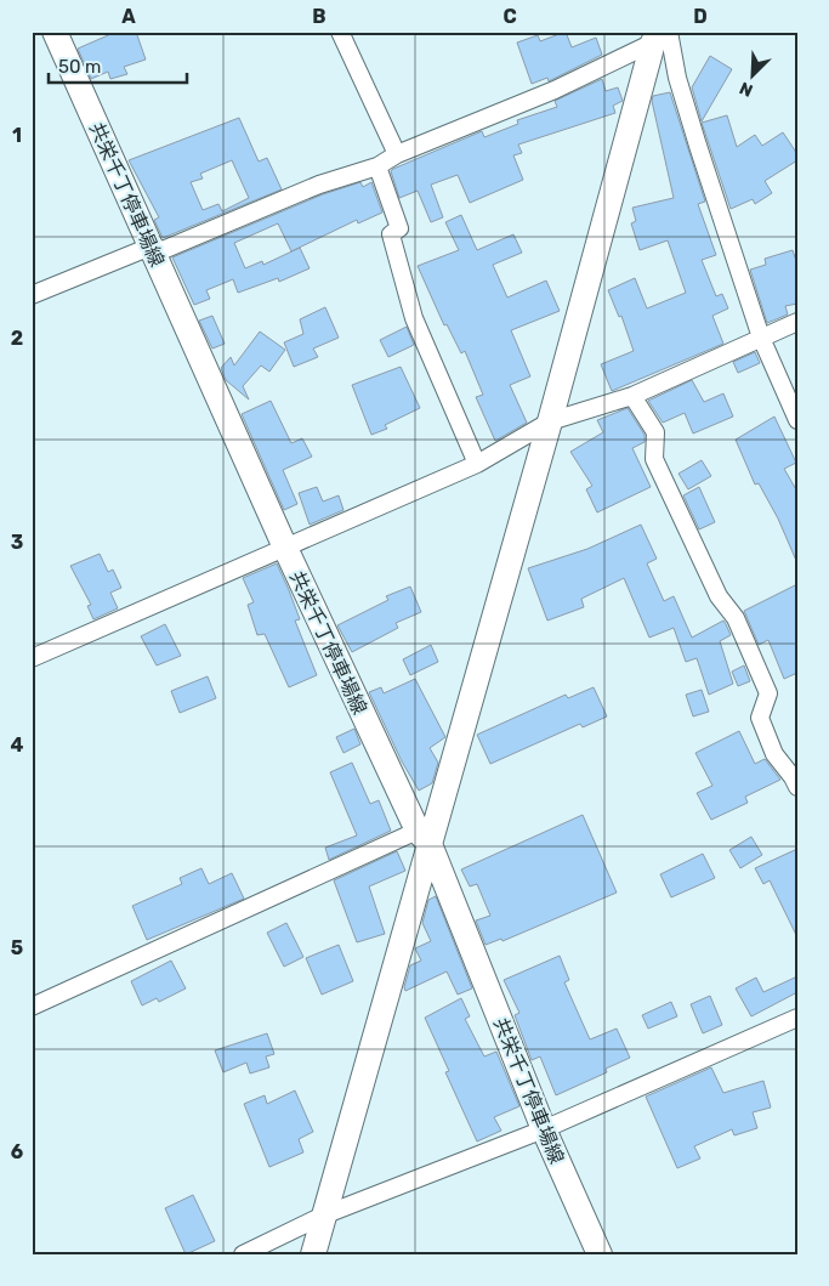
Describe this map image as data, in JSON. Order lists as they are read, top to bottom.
{
  "streets": {
    "main road": ["共栄千丁停車場線"]
  },
  "scale_bar": "50 m",
  "north": "bottom left",
  "grid": {
    "columns": [
      "A",
      "B",
      "C",
      "D"
    ],
    "rows": [
      "1",
      "2",
      "3",
      "4",
      "5",
      "6"
    ]
  }
}
